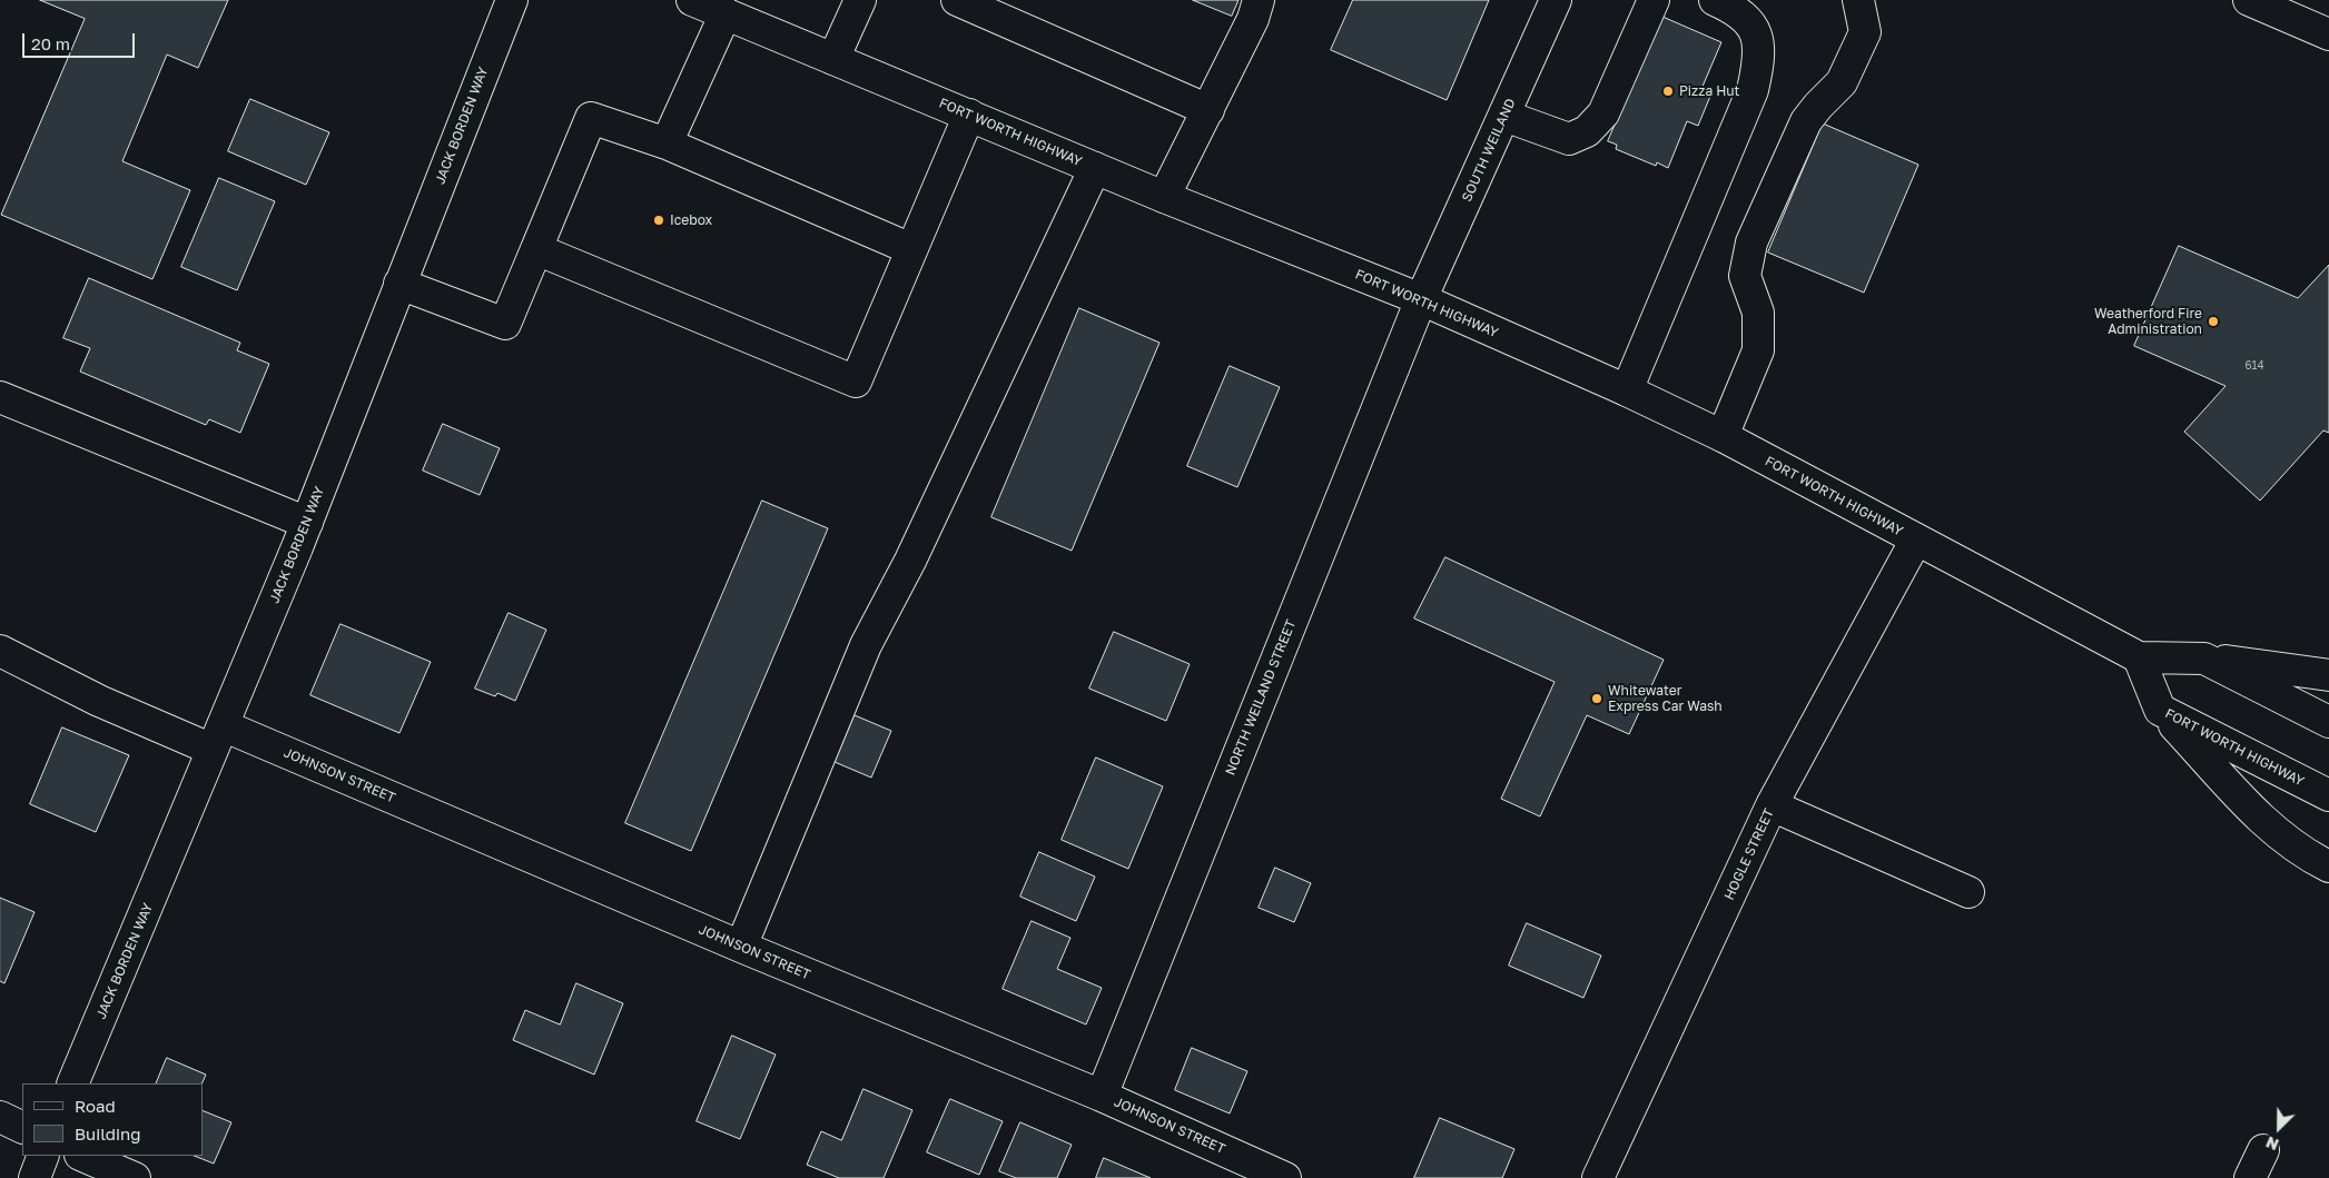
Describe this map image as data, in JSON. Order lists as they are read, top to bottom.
{
  "streets": {
    "street": [
      "JACK BORDEN WAY",
      "FORT WORTH HIGHWAY",
      "SOUTH WEILAND",
      "NORTH WEILAND STREET",
      "JOHNSON STREET",
      "HOGLE STREET"
    ]
  },
  "crossings": [
    ["JACK BORDEN WAY", "JOHNSON STREET"],
    ["FORT WORTH HIGHWAY", "SOUTH WEILAND"],
    ["FORT WORTH HIGHWAY", "NORTH WEILAND STREET"],
    ["FORT WORTH HIGHWAY", "HOGLE STREET"],
    ["SOUTH WEILAND", "NORTH WEILAND STREET"],
    ["NORTH WEILAND STREET", "JOHNSON STREET"]
  ],
  "places": [
    "Pizza Hut",
    "Icebox",
    "Weatherford Fire Administration",
    "Whitewater Express Car Wash"
  ],
  "house_numbers": ["614"],
  "legend": ["Road", "Building"],
  "scale_bar": "20 m",
  "north": "bottom left"
}
